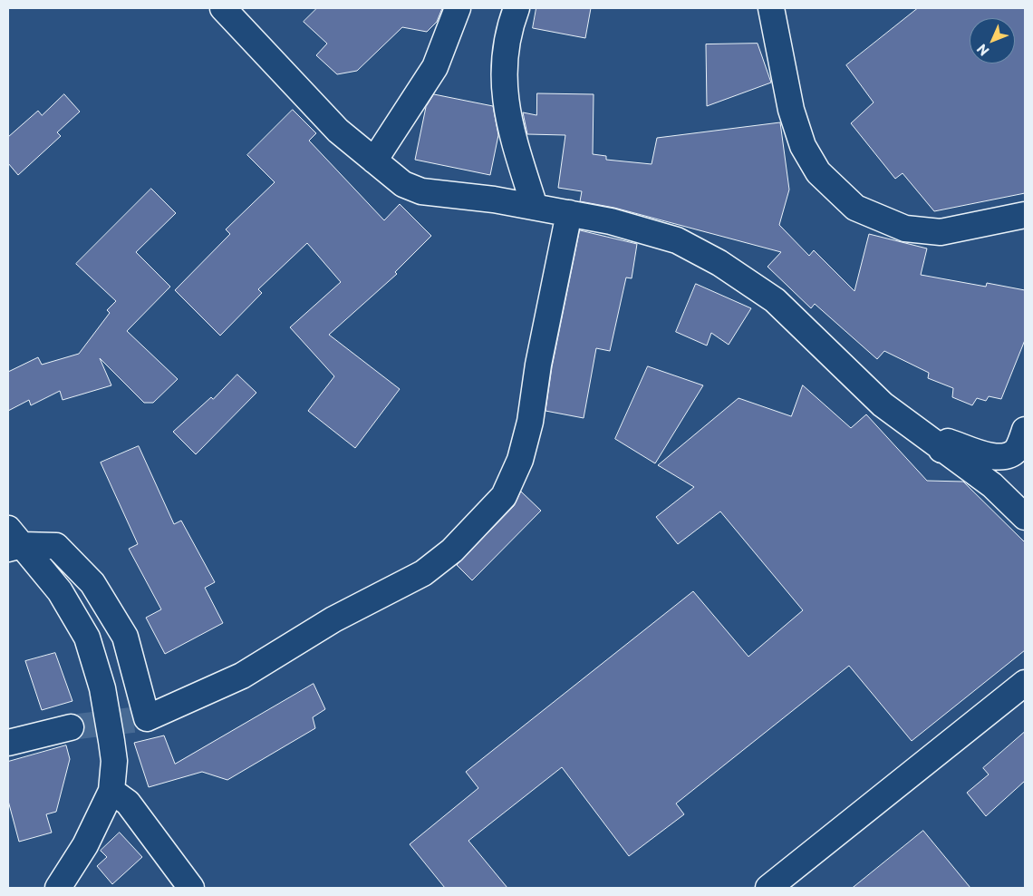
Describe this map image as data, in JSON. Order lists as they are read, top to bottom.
{
  "north": "bottom left"
}
